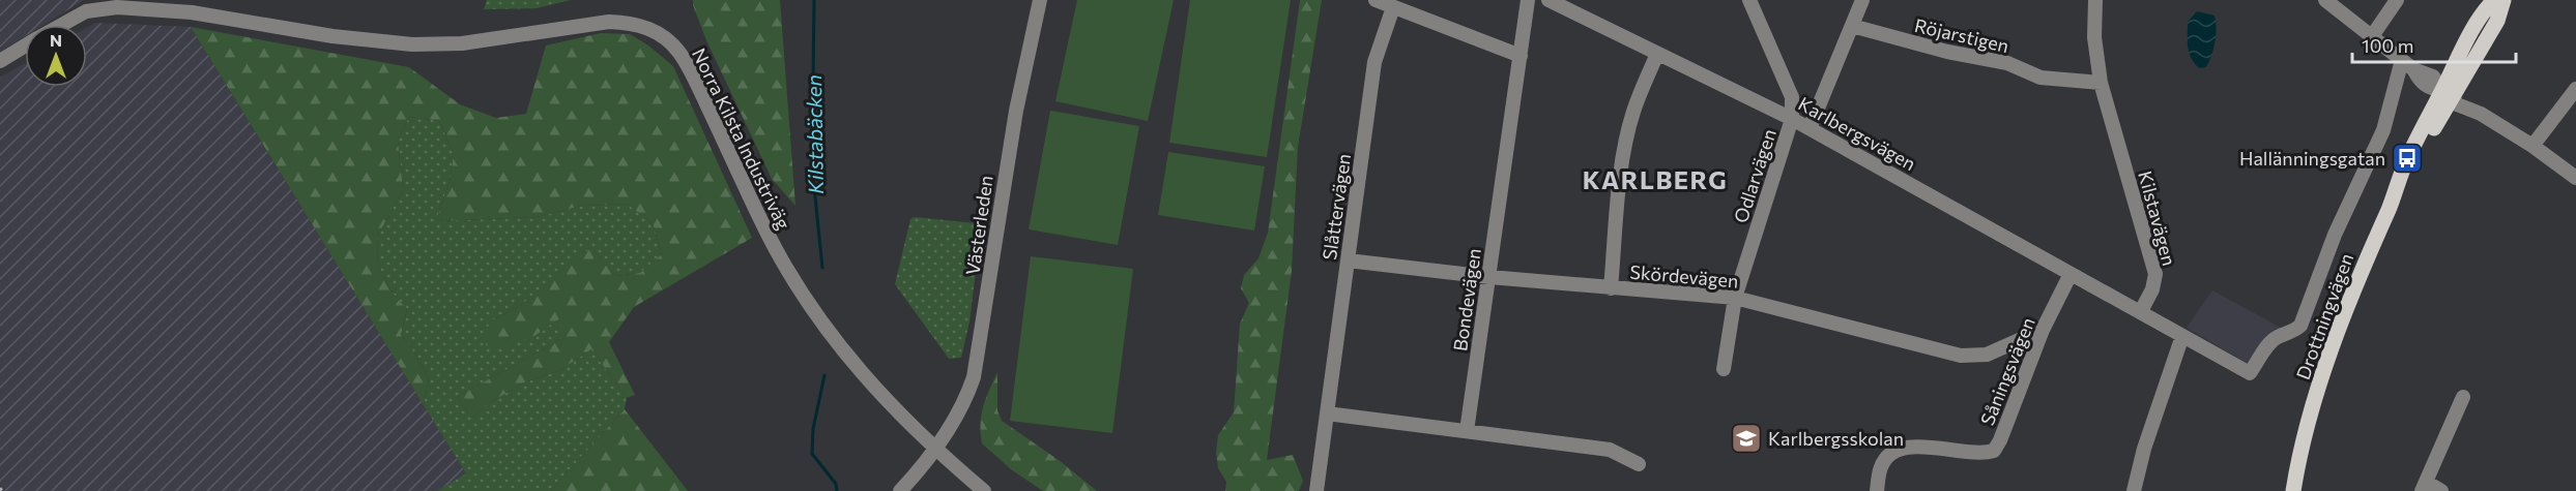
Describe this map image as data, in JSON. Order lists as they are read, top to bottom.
{
  "streets": {
    "main road": ["Drottningvägen"],
    "street": [
      "Röjarstigen",
      "Karlbergsvägen",
      "Norra Kilsta Industriväg",
      "Odlarvägen",
      "Slåttervägen",
      "Kilstavägen",
      "Västerleden",
      "Skördevägen",
      "Bondevägen",
      "Såningsvägen"
    ]
  },
  "crossings": [
    ["Röjarstigen", "Kilstavägen"],
    ["Karlbergsvägen", "Odlarvägen"],
    ["Karlbergsvägen", "Kilstavägen"],
    ["Karlbergsvägen", "Såningsvägen"],
    ["Norra Kilsta Industriväg", "Västerleden"],
    ["Odlarvägen", "Skördevägen"],
    ["Slåttervägen", "Skördevägen"],
    ["Skördevägen", "Bondevägen"],
    ["Skördevägen", "Såningsvägen"]
  ],
  "districts": ["KARLBERG"],
  "water": ["Kilstabäcken"],
  "places": {
    "bus stop": ["Hallänningsgatan"],
    "school or university": ["Karlbergsskolan"]
  },
  "scale_bar": "100 m",
  "north": "top"
}
